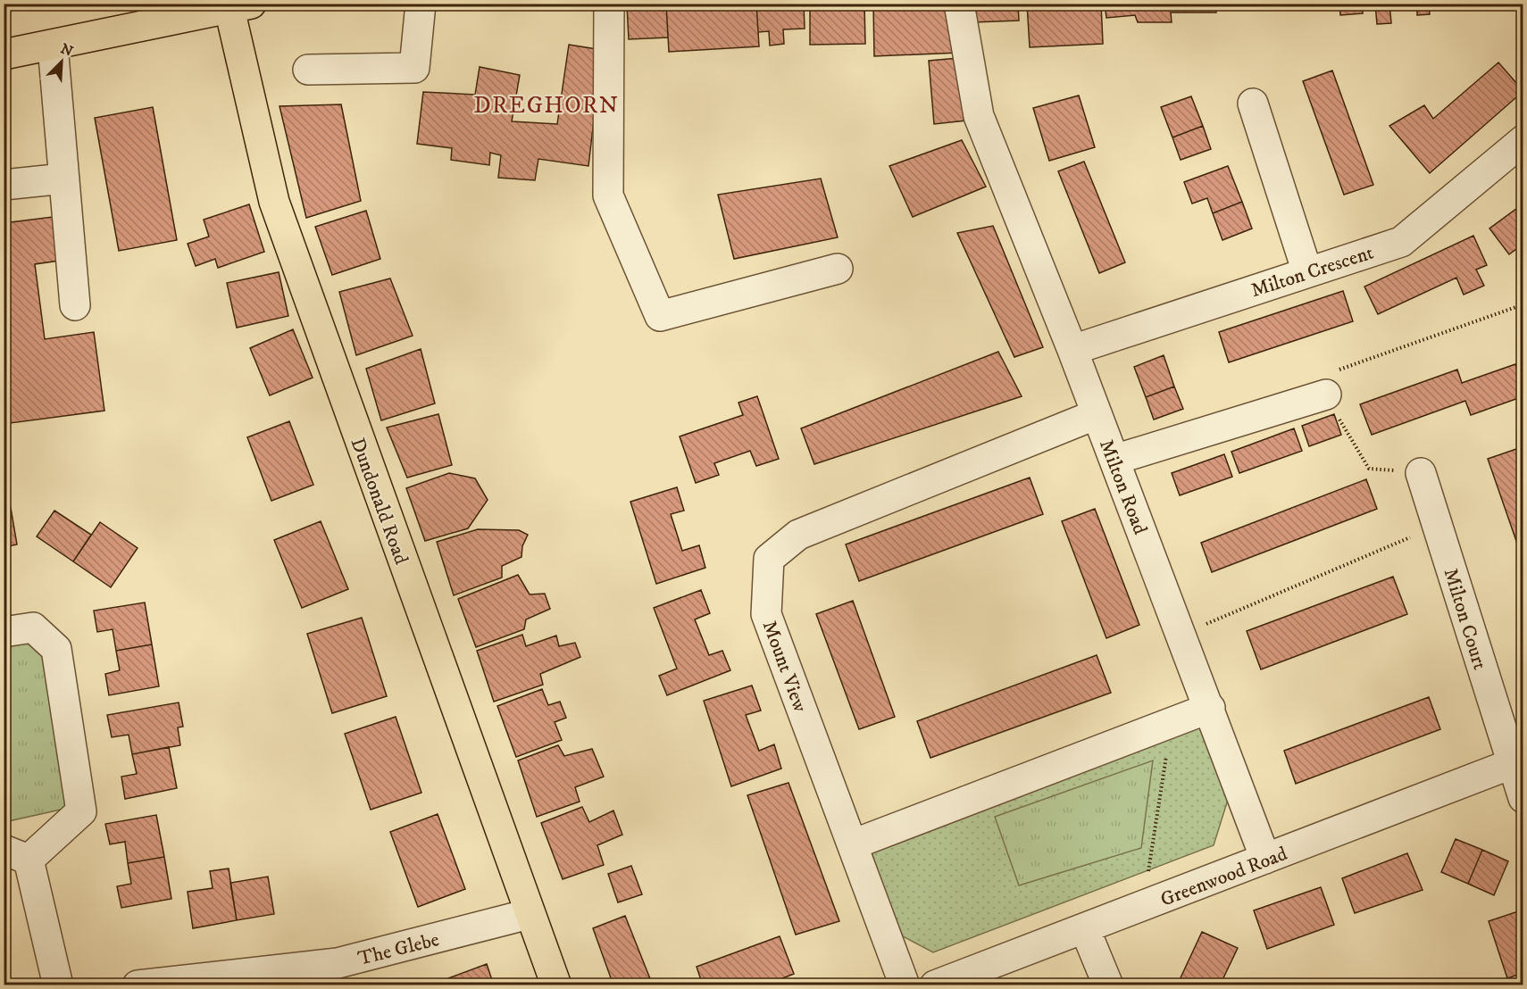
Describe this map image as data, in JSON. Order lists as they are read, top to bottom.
{
  "streets": {
    "main road": ["Dundonald Road"],
    "street": [
      "Milton Crescent",
      "Milton Road",
      "Milton Court",
      "Mount View",
      "Greenwood Road",
      "The Glebe"
    ]
  },
  "crossings": [
    ["Milton Crescent", "Milton Road"],
    ["Milton Road", "Mount View"],
    ["Milton Road", "Greenwood Road"],
    ["Dundonald Road", "The Glebe"],
    ["Milton Court", "Greenwood Road"]
  ],
  "districts": ["DREGHORN"],
  "north": "top right"
}
